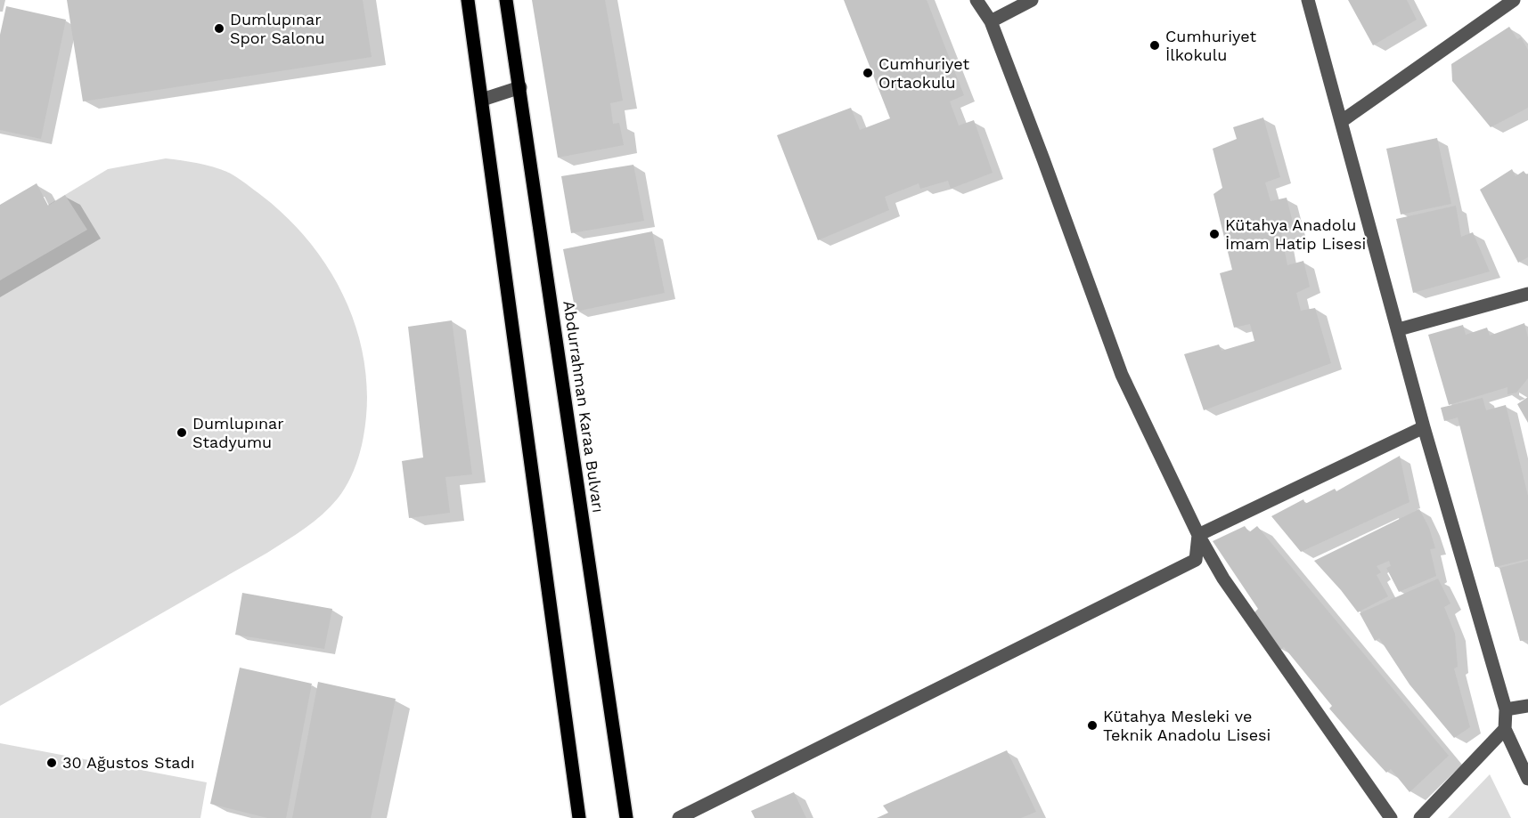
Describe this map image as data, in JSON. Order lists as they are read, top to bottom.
{
  "streets": {
    "main road": ["Abdurrahman Karaa Bulvarı"]
  },
  "places": [
    "Dumlupınar Spor Salonu",
    "Cumhuriyet İlkokulu",
    "Cumhuriyet Ortaokulu",
    "Kütahya Anadolu İmam Hatip Lisesi",
    "Dumlupınar Stadyumu",
    "Kütahya Mesleki ve Teknik Anadolu Lisesi",
    "30 Ağustos Stadı"
  ]
}
